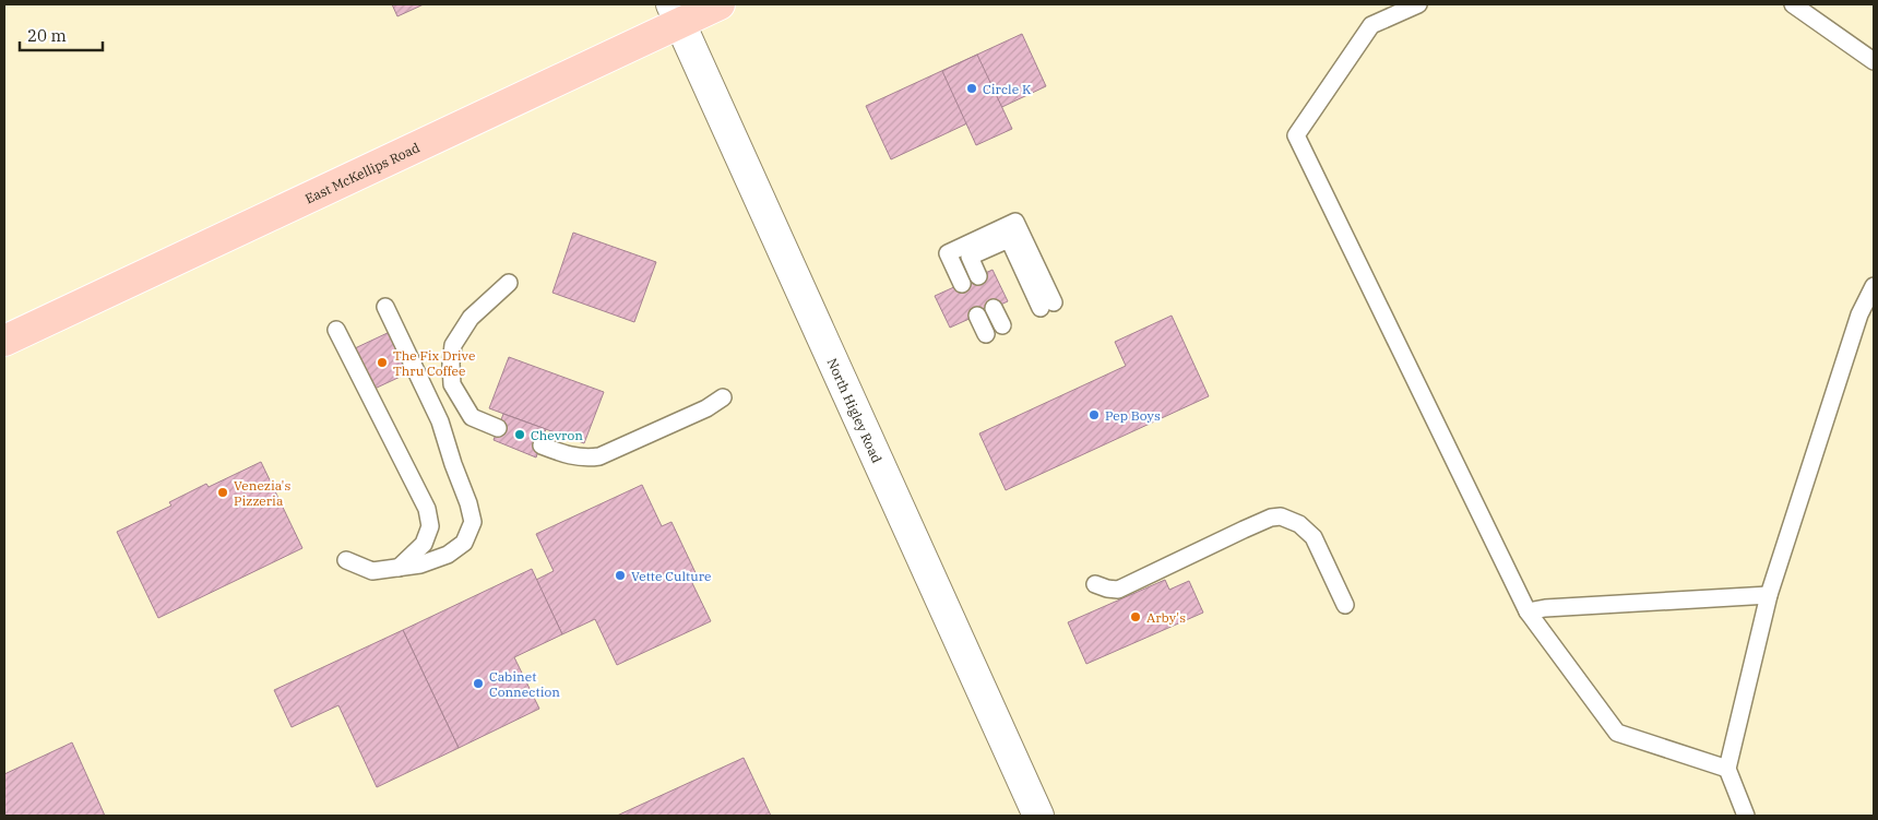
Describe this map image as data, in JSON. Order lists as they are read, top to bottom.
{
  "streets": {
    "main road": ["East McKellips Road", "North Higley Road"]
  },
  "crossings": [
    ["East McKellips Road", "North Higley Road"]
  ],
  "places": [
    "Circle K",
    "The Fix Drive Thru Coffee",
    "Pep Boys",
    "Chevron",
    "Venezia's Pizzeria",
    "Vette Culture",
    "Arby's",
    "Cabinet Connection"
  ],
  "scale_bar": "20 m"
}
